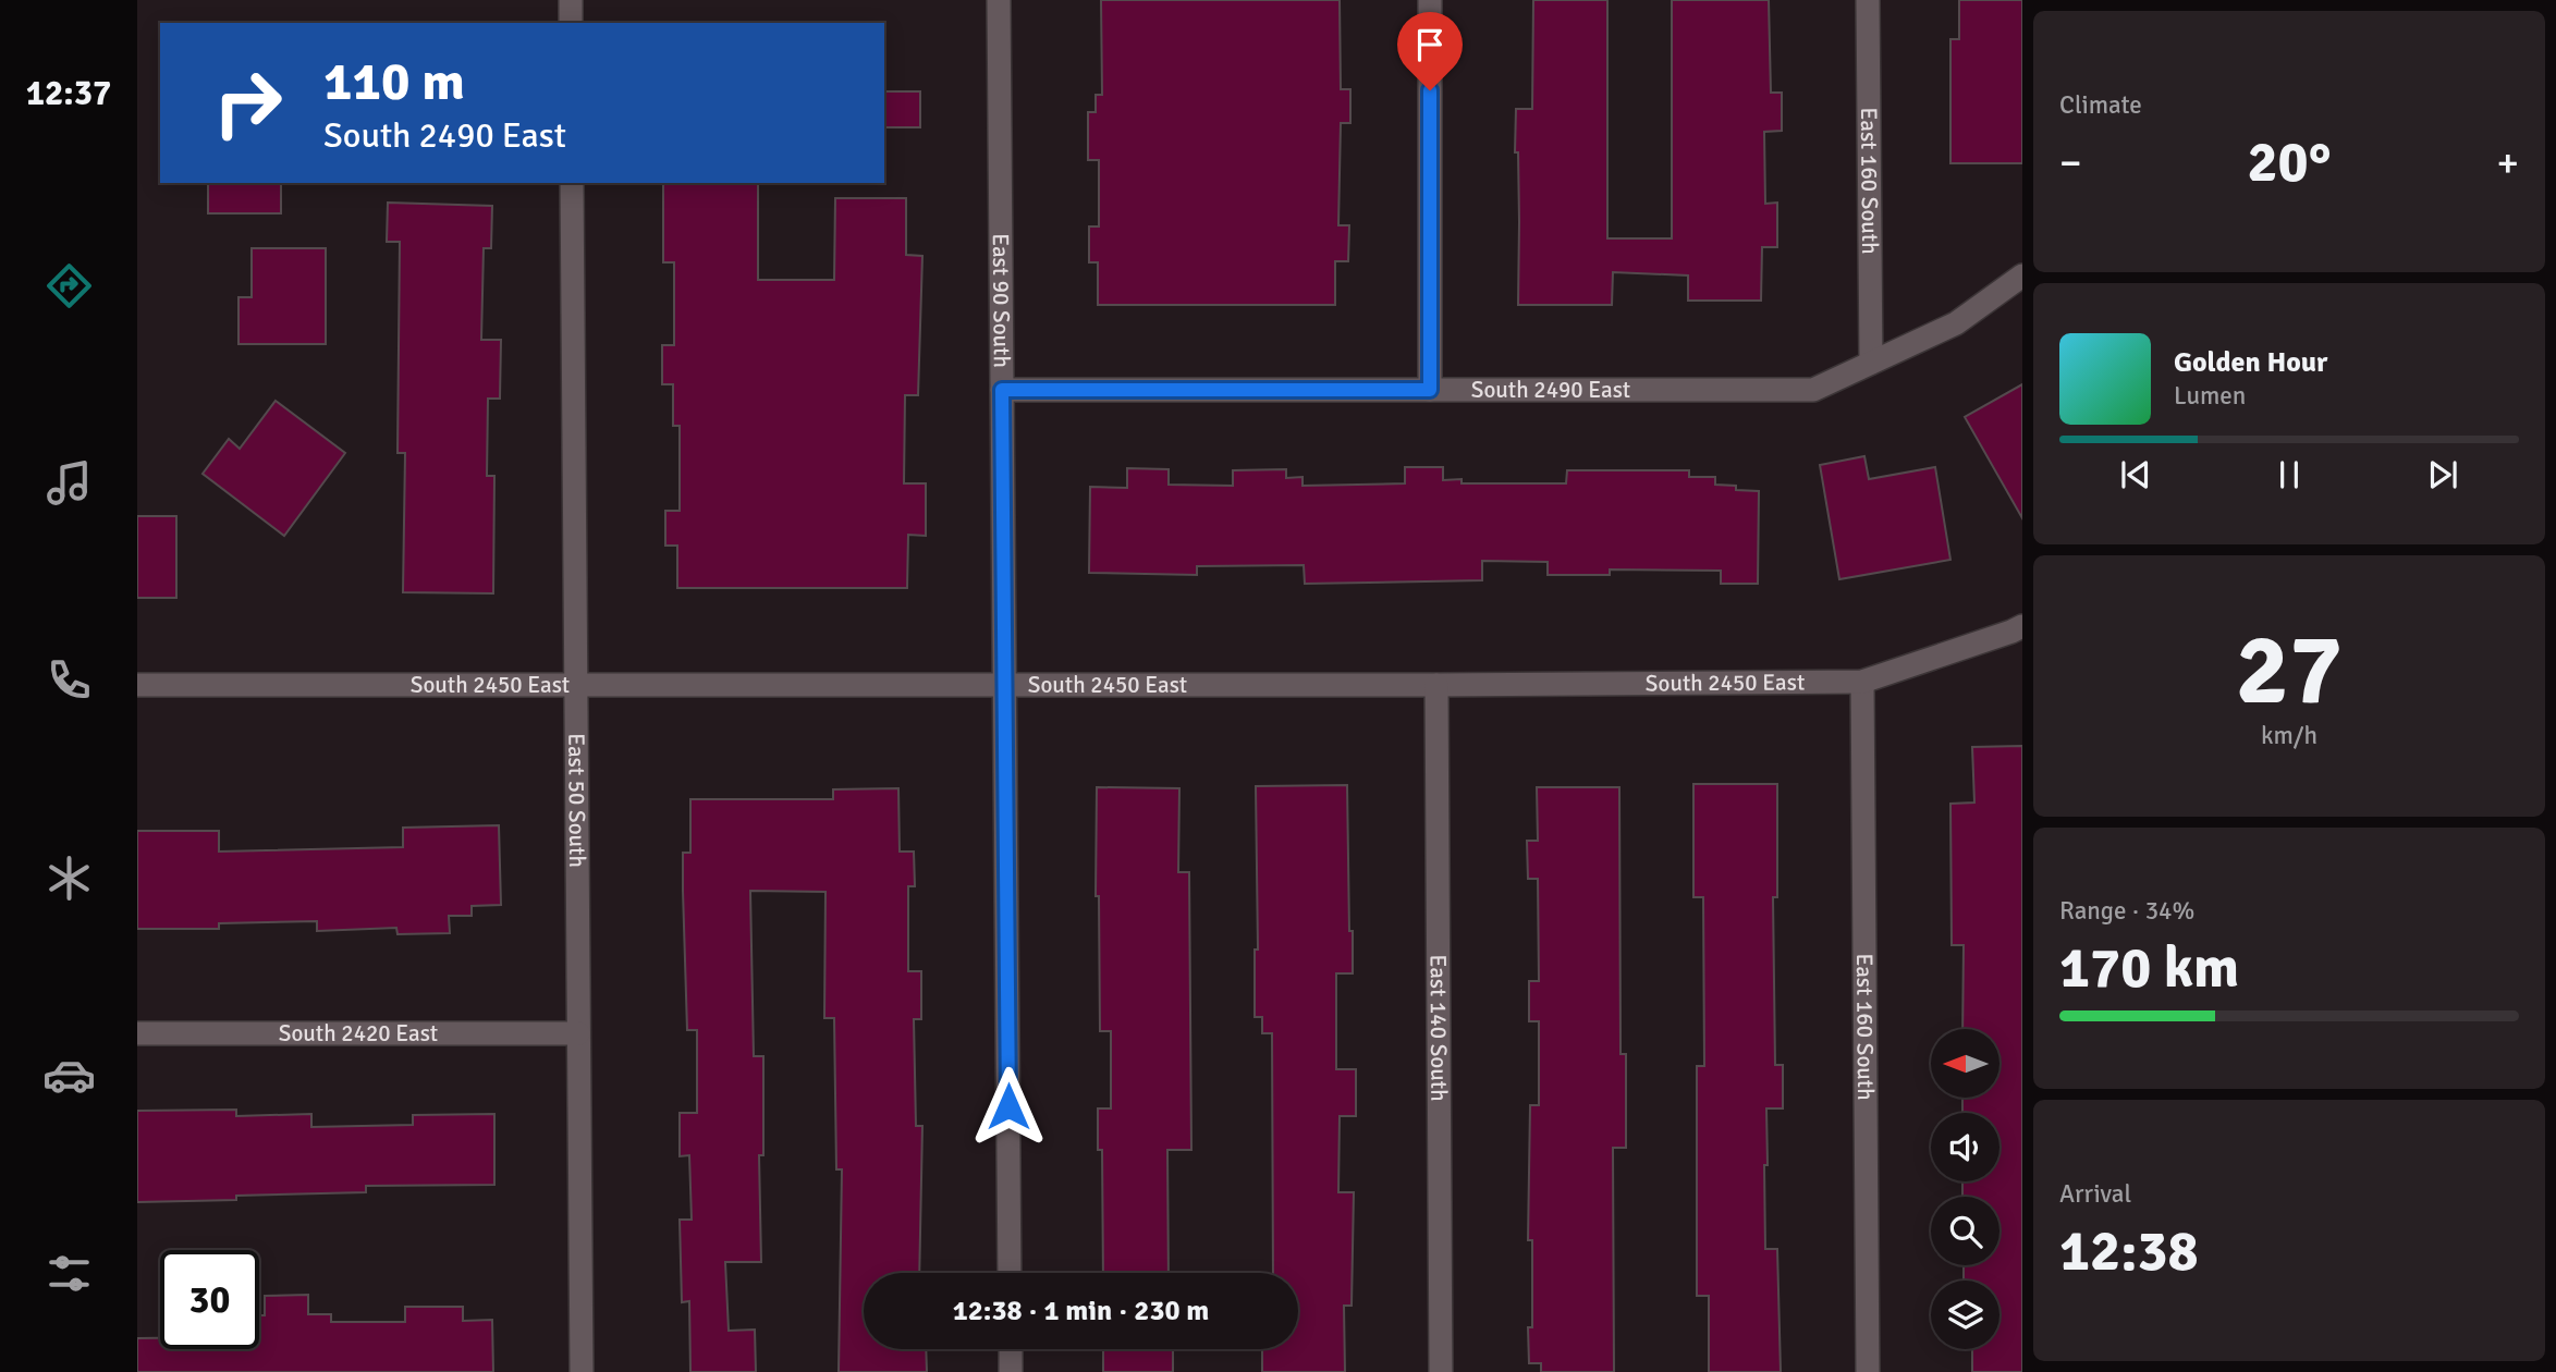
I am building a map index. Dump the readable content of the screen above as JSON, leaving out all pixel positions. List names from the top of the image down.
{
  "streets": {
    "street": [
      "East 160 South",
      "East 90 South",
      "South 2490 East",
      "South 2450 East",
      "East 50 South",
      "East 140 South",
      "South 2420 East"
    ]
  },
  "crossings": [
    ["East 160 South", "South 2490 East"],
    ["East 160 South", "South 2450 East"],
    ["East 90 South", "South 2490 East"],
    ["East 90 South", "South 2450 East"],
    ["South 2450 East", "East 50 South"],
    ["South 2450 East", "East 140 South"],
    ["East 50 South", "South 2420 East"]
  ],
  "north": "left",
  "page": {
    "tabs": "12:37",
    "tile": [
      "Climate",
      ["27", "km/h"],
      ["Range · 34%", "170 km"],
      ["Arrival", "12:38"]
    ],
    "turn": ["110 m", "South 2490 East"],
    "heat": ["−", "20°", "+"],
    "song": ["Golden Hour", "Lumen"],
    "limit": "30",
    "trip": "12:38 · 1 min · 230 m"
  }
}
